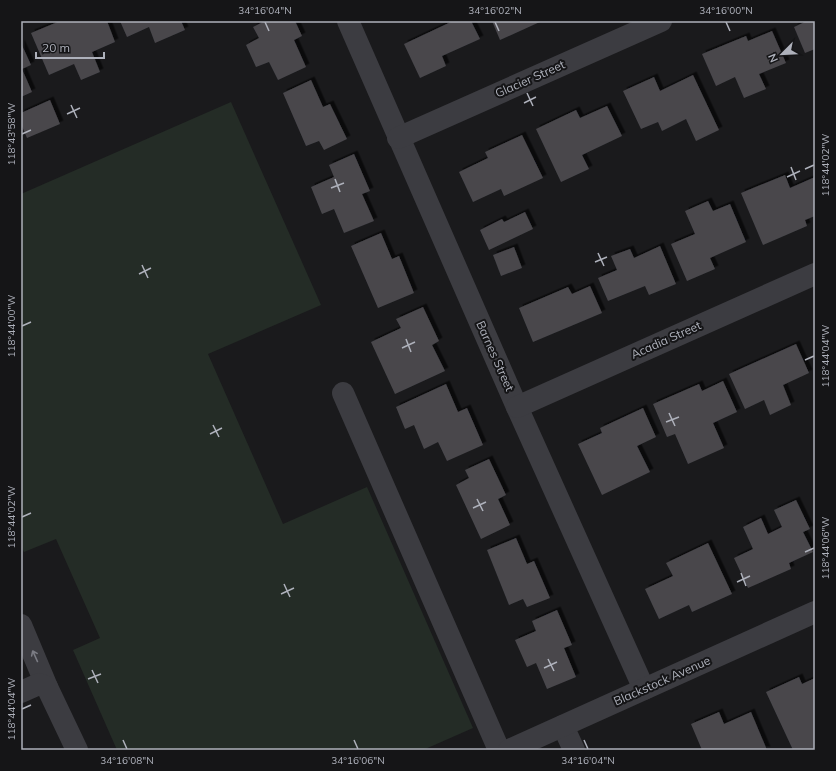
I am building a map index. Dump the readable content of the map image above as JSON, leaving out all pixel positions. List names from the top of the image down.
{
  "streets": {
    "street": [
      "Glacier Street",
      "Acadia Street",
      "Barnes Street",
      "Blackstock Avenue"
    ]
  },
  "crossings": [
    ["Glacier Street", "Barnes Street"],
    ["Acadia Street", "Barnes Street"],
    ["Barnes Street", "Blackstock Avenue"]
  ],
  "scale_bar": "20 m",
  "north": "bottom left",
  "coordinates": [
    "34°16'04\"N",
    "34°16'02\"N",
    "34°16'00\"N",
    "118°43'58\"W",
    "118°44'02\"W",
    "118°44'00\"W",
    "118°44'04\"W",
    "118°44'06\"W",
    "34°16'08\"N",
    "34°16'06\"N"
  ]
}
